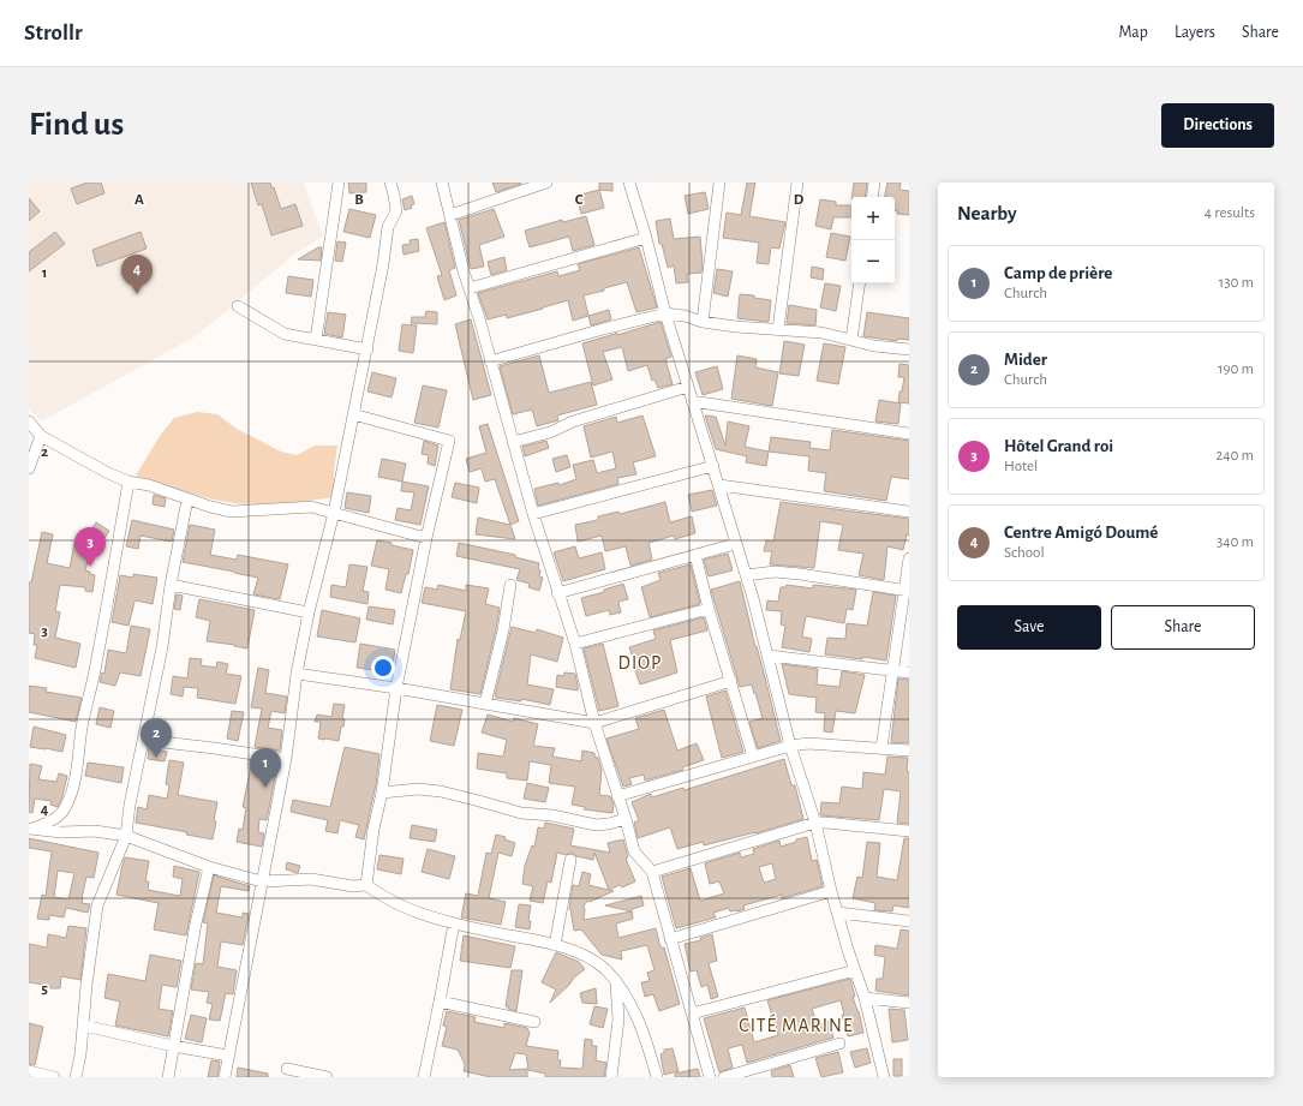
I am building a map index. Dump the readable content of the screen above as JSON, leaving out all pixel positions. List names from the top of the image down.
{
  "districts": ["DIOP", "CITÉ MARINE"],
  "page": {
    "header": "Strollr",
    "nav": ["Map", "Layers", "Share"],
    "buttons": [
      "Directions",
      ["Save", "Share"]
    ],
    "title": "Find us",
    "heading": ["Nearby", "4 results"],
    "map_buttons": ["+", "−"],
    "list": [
      {
        "mark": "1",
        "name": "Camp de prière",
        "note": "Church",
        "value": "130 m"
      },
      {
        "mark": "2",
        "name": "Mider",
        "note": "Church",
        "value": "190 m"
      },
      {
        "mark": "3",
        "name": "Hôtel Grand roi",
        "note": "Hotel",
        "value": "240 m"
      },
      {
        "mark": "4",
        "name": "Centre Amigó Doumé",
        "note": "School",
        "value": "340 m"
      }
    ],
    "pins": [
      "4",
      "3",
      "2",
      "1"
    ]
  },
  "grid": {
    "columns": [
      "A",
      "B",
      "C",
      "D"
    ],
    "rows": [
      "1",
      "2",
      "3",
      "4",
      "5"
    ]
  }
}
